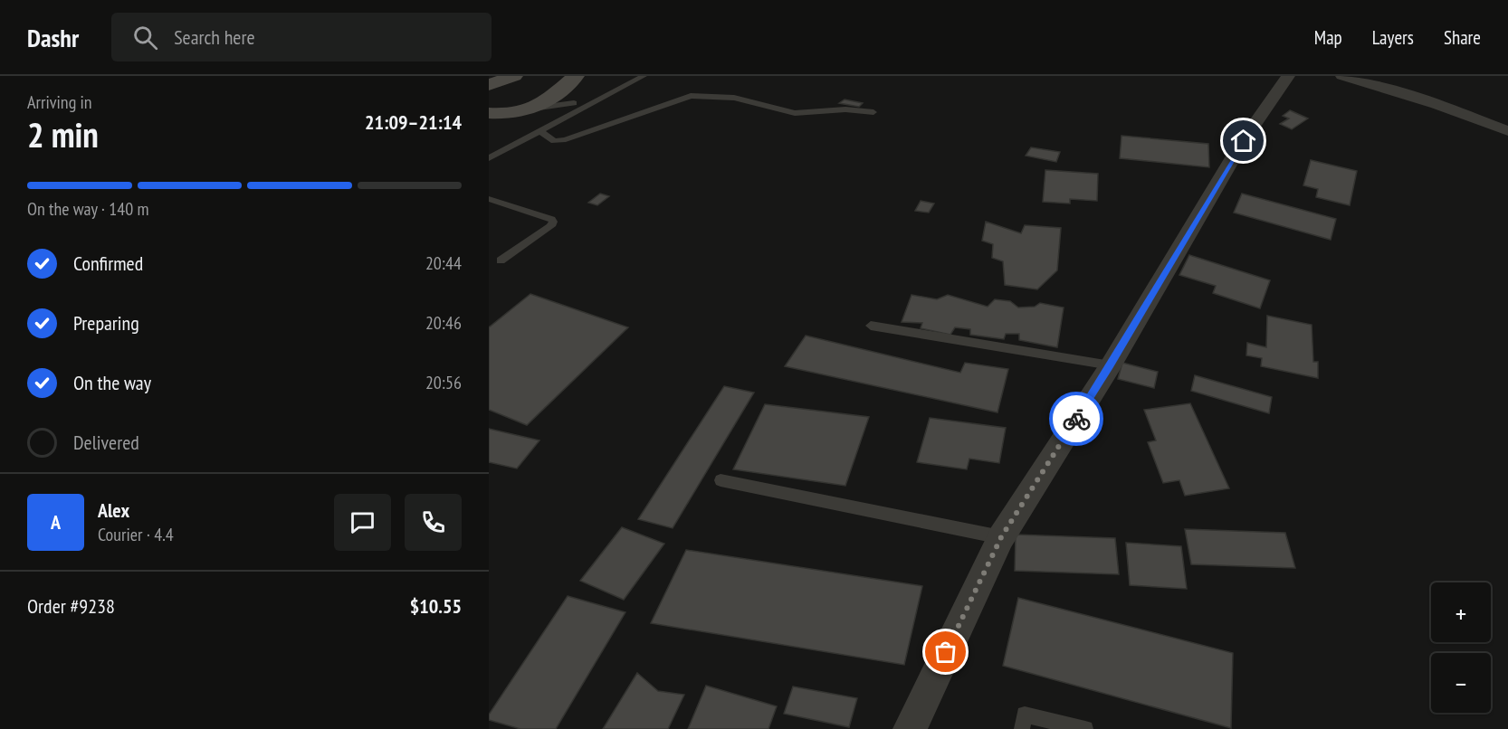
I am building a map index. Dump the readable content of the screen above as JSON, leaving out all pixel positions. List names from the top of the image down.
{
  "page": {
    "header": "Dashr",
    "search": "Search here",
    "nav": ["Map", "Layers", "Share"],
    "heading": ["2 min", "Arriving in", "21:09–21:14"],
    "panel": [
      "Alex",
      "Courier · 4.4",
      "Order #9238",
      "$10.55"
    ],
    "bar": "On the way · 140 m",
    "list": [
      ["Confirmed", "20:44"],
      ["Preparing", "20:46"],
      ["On the way", "20:56"],
      "Delivered"
    ],
    "round": "A",
    "map_buttons": ["+", "−"]
  }
}
